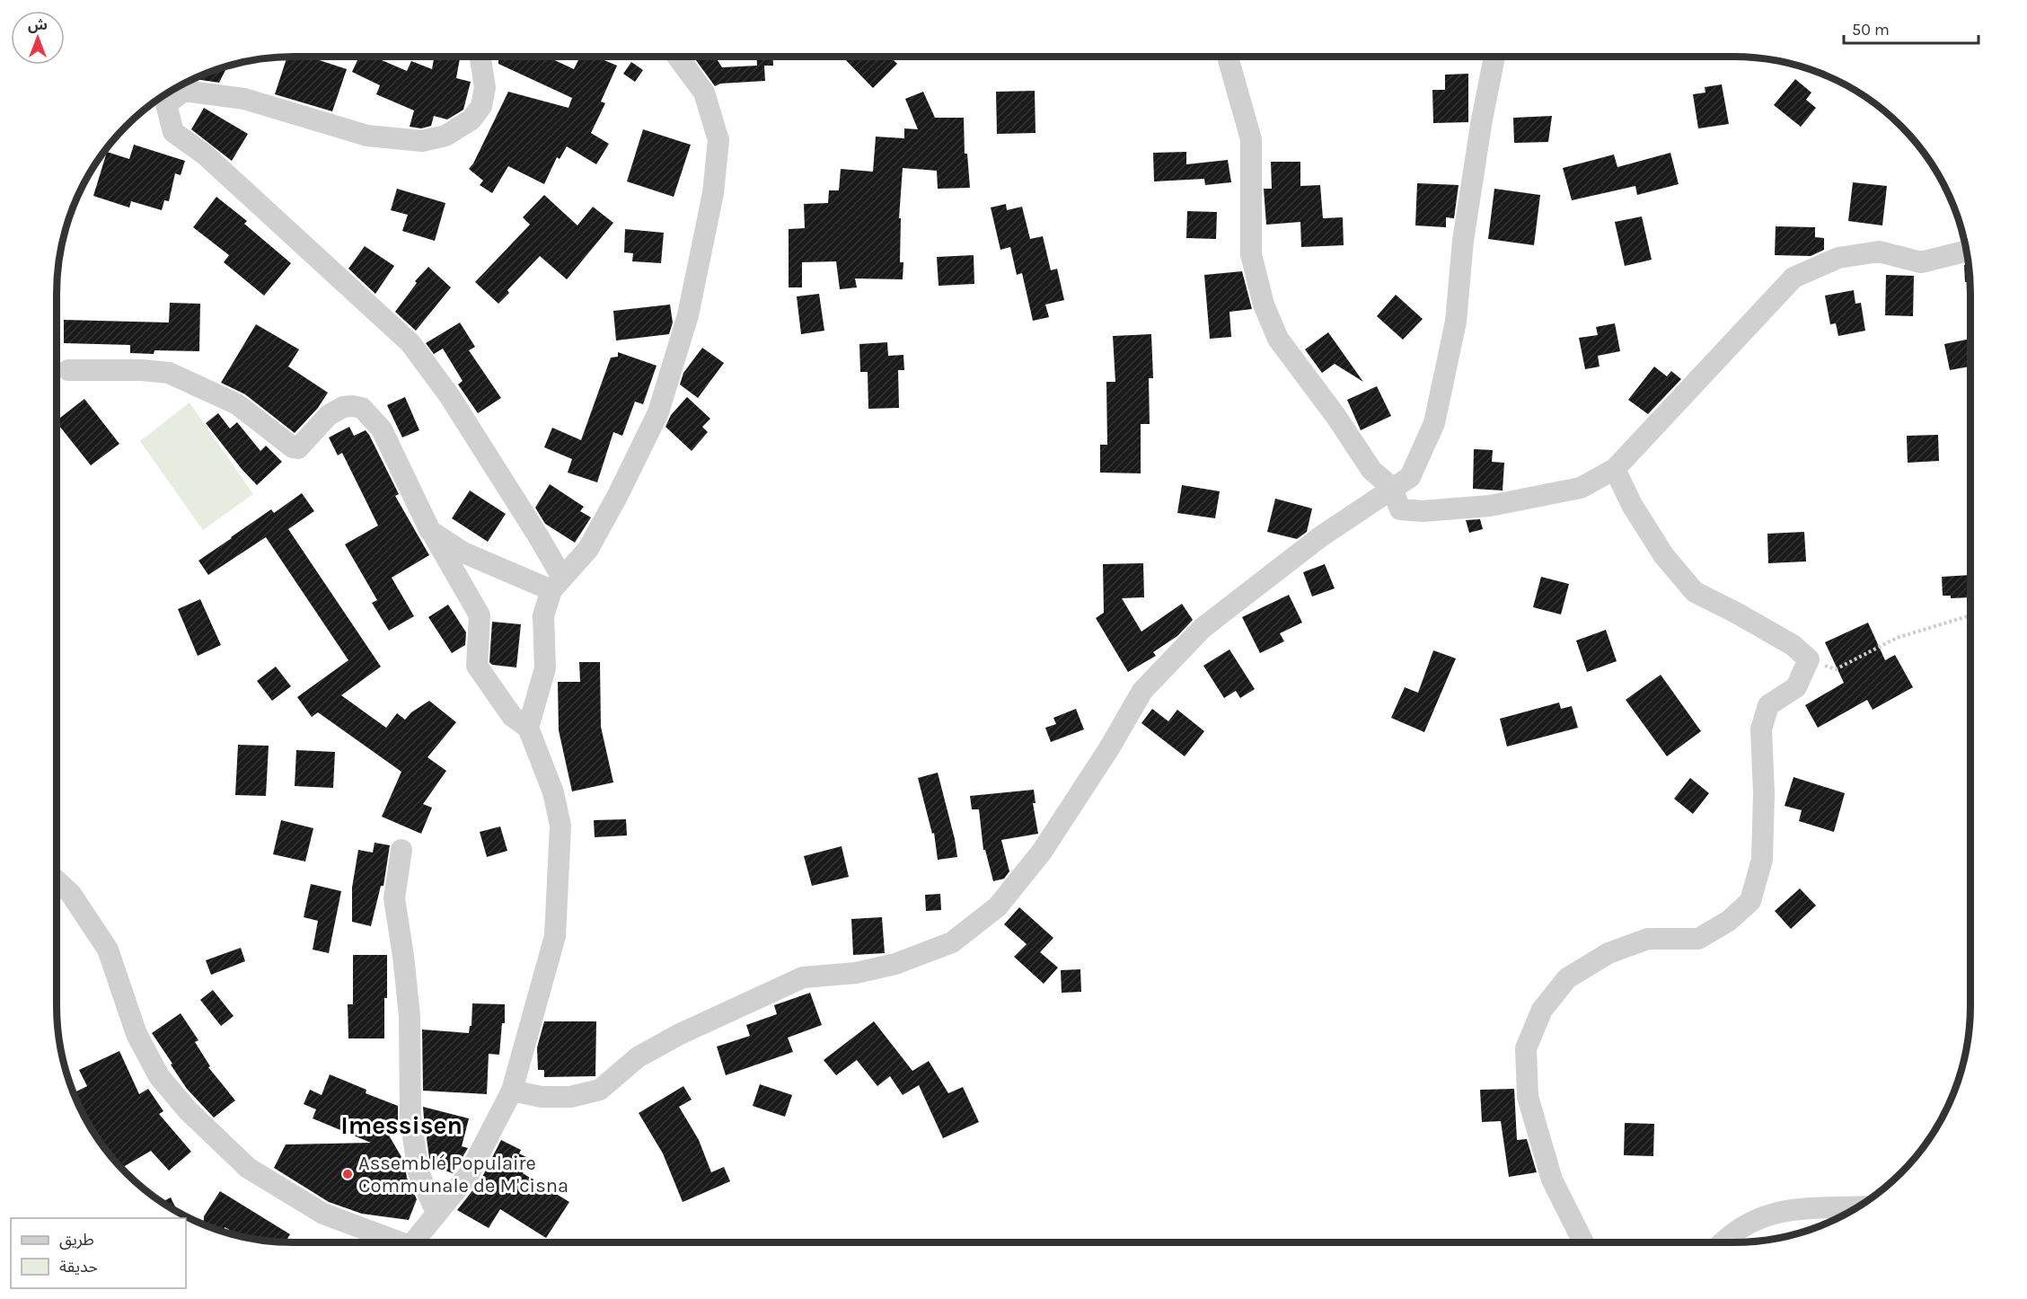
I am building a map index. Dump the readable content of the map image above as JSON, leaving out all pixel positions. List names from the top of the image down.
{
  "districts": ["Imessisen"],
  "places": ["Assemblé Populaire Communale de M'cisna"],
  "legend": ["طريق", "حديقة"],
  "scale_bar": "50 m",
  "north": "top"
}
